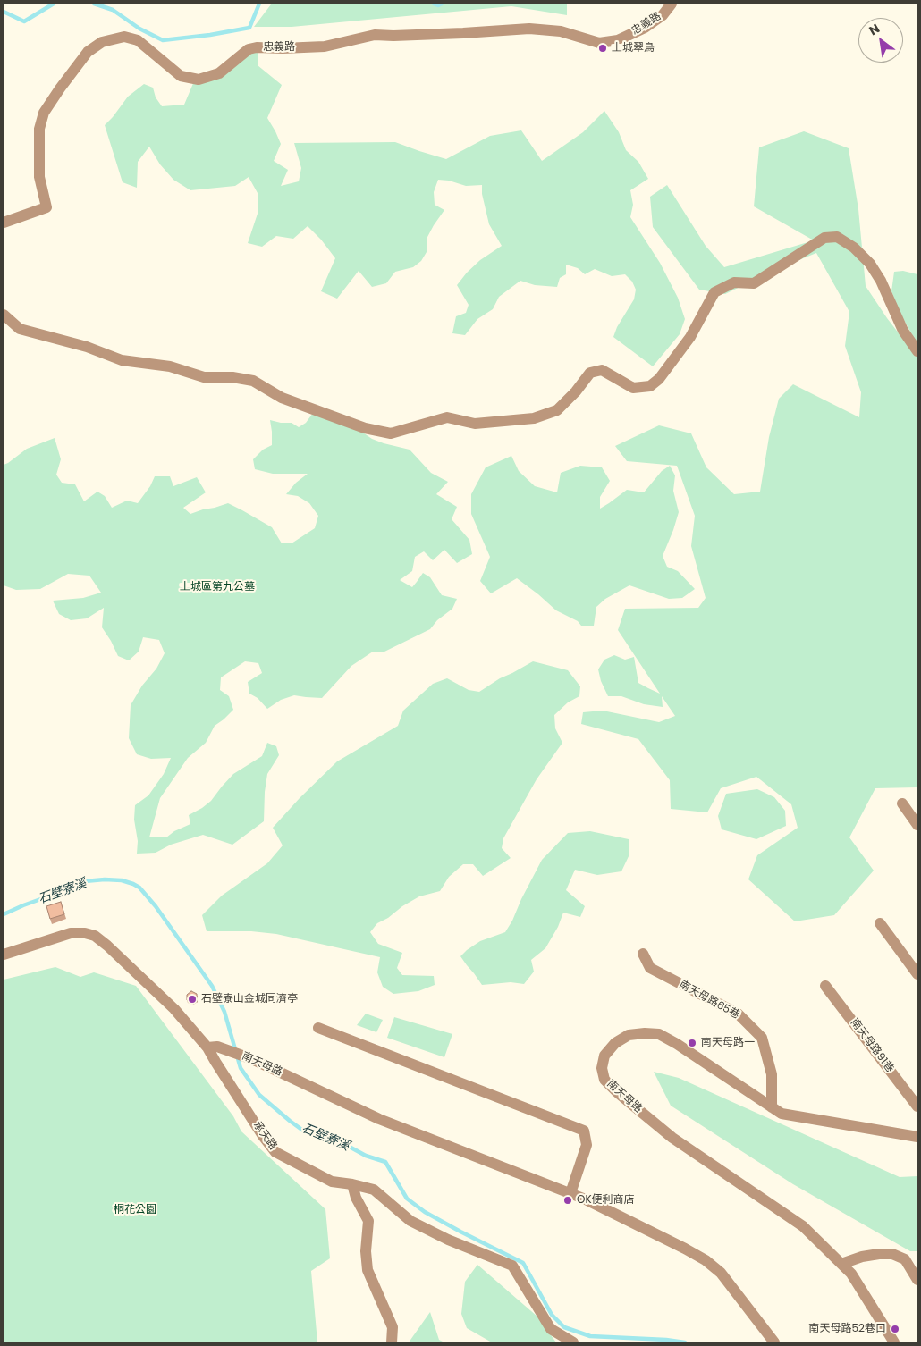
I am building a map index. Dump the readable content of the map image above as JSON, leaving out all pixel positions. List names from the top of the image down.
{
  "streets": {
    "street": [
      "忠義路",
      "南天母路65巷",
      "南天母路91巷",
      "南天母路",
      "承天路"
    ]
  },
  "crossings": [
    ["南天母路65巷", "南天母路"],
    ["南天母路", "承天路"]
  ],
  "water": ["石壁寮溪"],
  "parks": ["土城區第九公墓", "桐花公園"],
  "places": [
    "土城翠鳥",
    "石壁寮山金城同濟亭",
    "南天母路一",
    "OK便利商店",
    "南天母路52巷口"
  ],
  "north": "top left"
}
